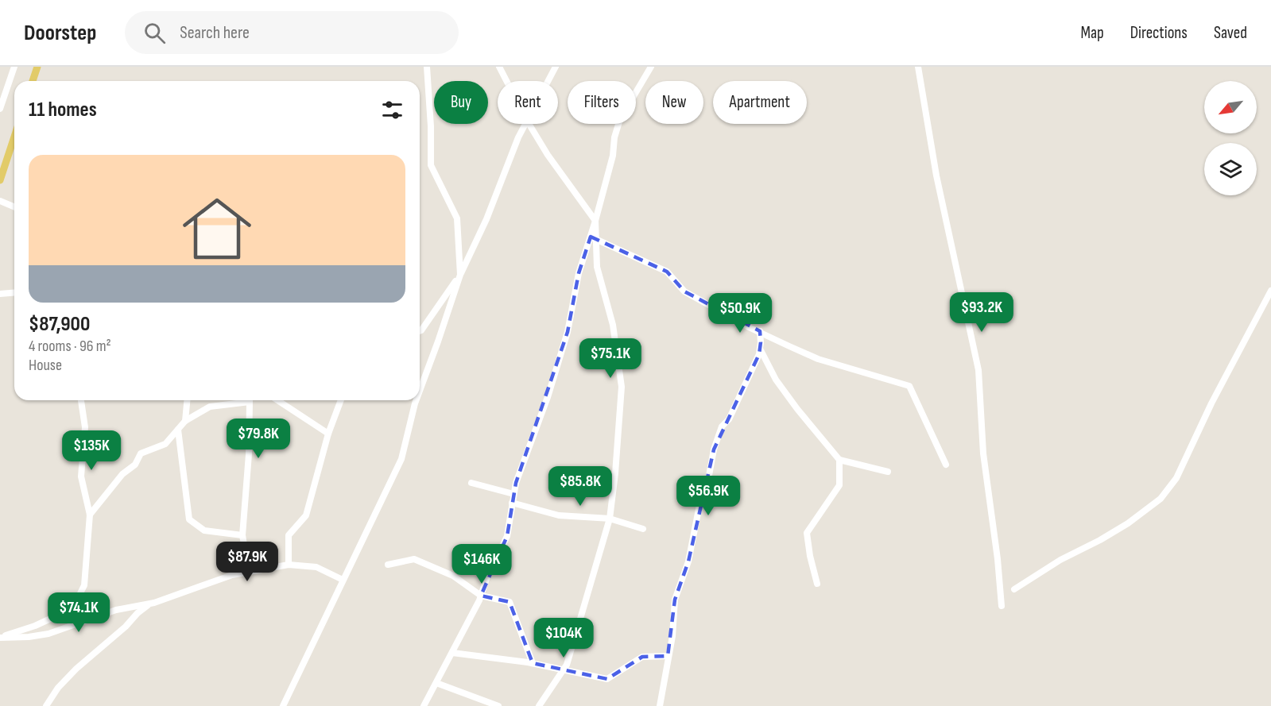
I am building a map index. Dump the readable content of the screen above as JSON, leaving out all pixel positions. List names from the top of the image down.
{
  "north": "bottom left",
  "page": {
    "header": "Doorstep",
    "search": "Search here",
    "nav": ["Map", "Directions", "Saved"],
    "chip": [
      "Buy",
      "Rent",
      "Filters",
      "New",
      "Apartment"
    ],
    "heading": "11 homes",
    "list": [
      {
        "name": "$87,900",
        "note": "4 rooms · 96 m² · House"
      }
    ],
    "price": [
      "$93.2K",
      "$50.9K",
      "$75.1K",
      "$79.8K",
      "$135K",
      "$85.8K",
      "$56.9K",
      "$87.9K",
      "$146K",
      "$74.1K",
      "$104K"
    ]
  }
}
